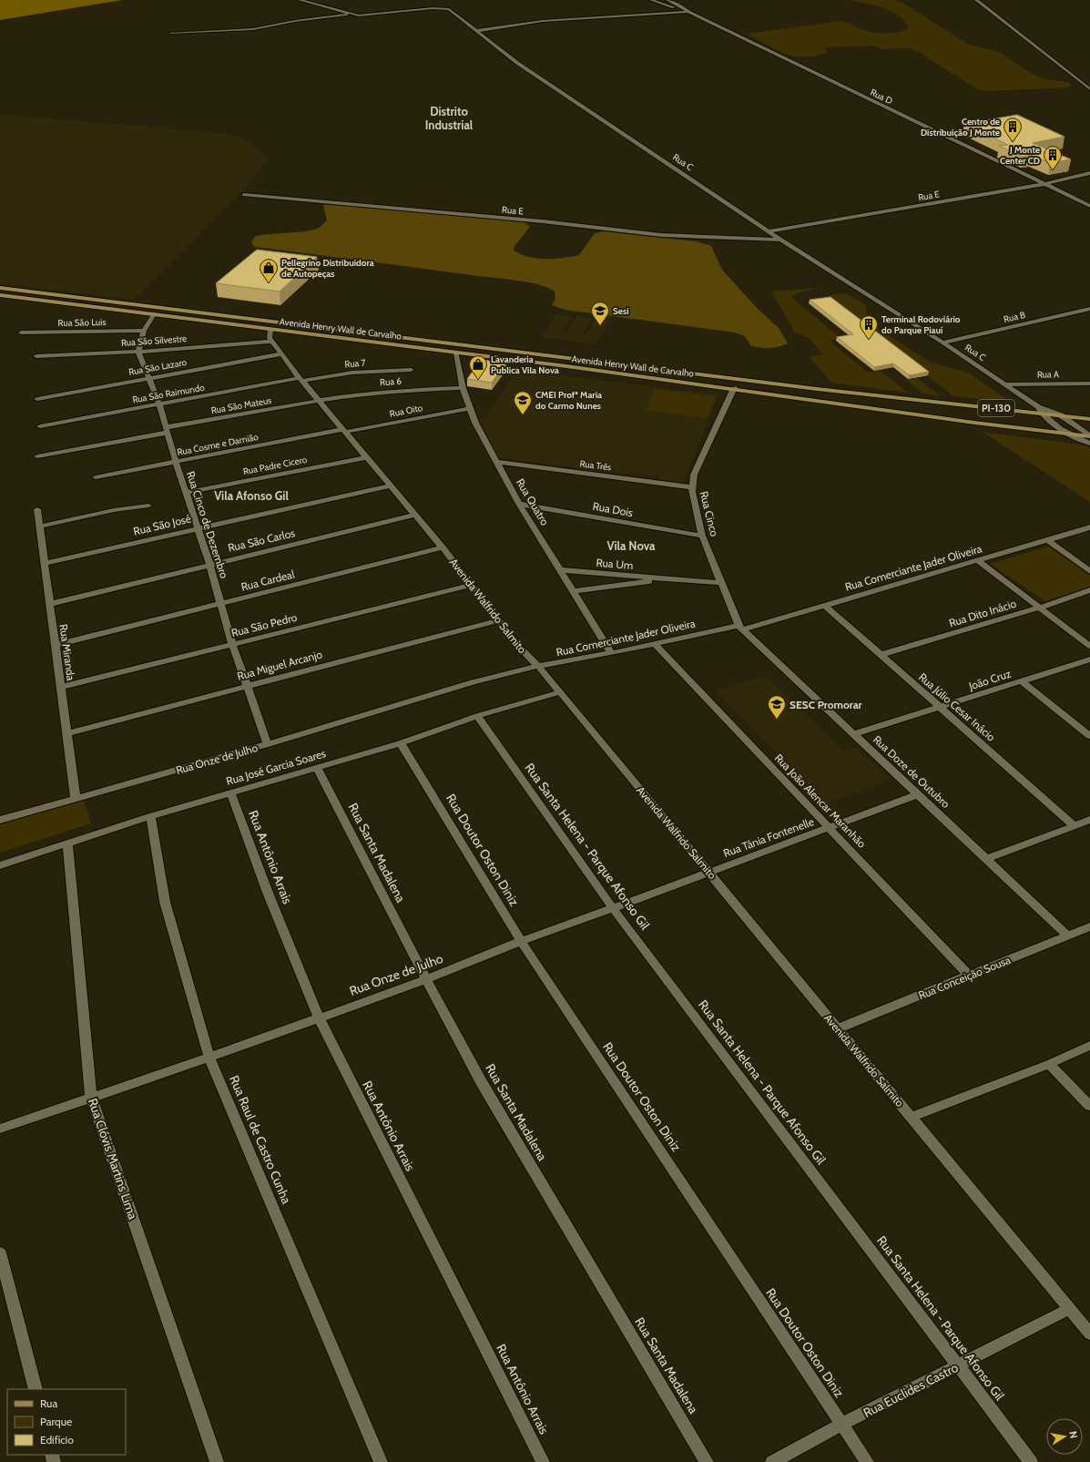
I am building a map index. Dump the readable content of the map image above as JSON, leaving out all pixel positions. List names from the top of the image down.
{
  "streets": {
    "main road": ["Avenida Henry Wall de Carvalho", "PI-130"],
    "street": [
      "Rua D",
      "Rua C",
      "Rua E",
      "Rua B",
      "Rua São Luis",
      "Rua São Silvestre",
      "Rua 7",
      "Rua São Lazaro",
      "Rua A",
      "Rua 6",
      "Rua São Raimundo",
      "Rua São Mateus",
      "Rua Oito",
      "Rua Cosme e Damião",
      "Rua Padre Cicero",
      "Rua Três",
      "Rua Quatro",
      "Rua Dois",
      "Rua Cinco",
      "Rua São José",
      "Rua Cinco de Dezembro",
      "Rua São Carlos",
      "Rua Um",
      "Rua Comerciante Jader Oliveira",
      "Rua Cardeal",
      "Avenida Walfrido Salmito",
      "Rua Dito Inácio",
      "Rua São Pedro",
      "Rua Miranda",
      "Rua Miguel Arcanjo",
      "João Cruz",
      "Rua Júlio Cesar Inácio",
      "Rua Onze de Julho",
      "Rua José Garcia Soares",
      "Rua Doze de Outubro",
      "Rua João Alencar Maranhão",
      "Rua Tânia Fontenelle",
      "Rua Santa Helena - Parque Afonso Gil",
      "Rua Doutor Oston Diniz",
      "Rua Santa Madalena",
      "Rua Antônio Arrais",
      "Rua Conceição Sousa",
      "Rua Raul de Castro Cunha",
      "Rua Clóvis Martins Lima",
      "Rua Euclides Castro"
    ]
  },
  "crossings": [
    ["Rua D", "Rua E"],
    ["Rua C", "Rua E"],
    ["Rua C", "Rua B"],
    ["Rua C", "Avenida Henry Wall de Carvalho"],
    ["Rua C", "Rua A"],
    ["Avenida Henry Wall de Carvalho", "Rua Quatro"],
    ["Avenida Henry Wall de Carvalho", "Rua Cinco"],
    ["Avenida Henry Wall de Carvalho", "Avenida Walfrido Salmito"],
    ["Rua São Silvestre", "Rua Cinco de Dezembro"],
    ["Rua São Silvestre", "Avenida Walfrido Salmito"],
    ["Rua 7", "Rua São Raimundo"],
    ["Rua 7", "Avenida Walfrido Salmito"],
    ["Rua São Lazaro", "Rua Cinco de Dezembro"],
    ["Rua São Lazaro", "Avenida Walfrido Salmito"],
    ["Rua 6", "Rua São Mateus"],
    ["Rua 6", "Rua Quatro"],
    ["Rua 6", "Avenida Walfrido Salmito"],
    ["Rua São Raimundo", "Rua Cinco de Dezembro"],
    ["Rua São Raimundo", "Avenida Walfrido Salmito"],
    ["Rua São Mateus", "Rua Cinco de Dezembro"],
    ["Rua São Mateus", "Avenida Walfrido Salmito"],
    ["Rua Oito", "Rua Cosme e Damião"],
    ["Rua Oito", "Rua Quatro"],
    ["Rua Oito", "Avenida Walfrido Salmito"],
    ["Rua Cosme e Damião", "Rua Cinco de Dezembro"],
    ["Rua Cosme e Damião", "Avenida Walfrido Salmito"],
    ["Rua Padre Cicero", "Rua Cinco de Dezembro"],
    ["Rua Padre Cicero", "Avenida Walfrido Salmito"],
    ["Rua Três", "Rua Quatro"],
    ["Rua Três", "Rua Cinco"],
    ["Rua Quatro", "Rua Dois"],
    ["Rua Quatro", "Rua Um"],
    ["Rua Quatro", "Rua Comerciante Jader Oliveira"],
    ["Rua Dois", "Rua Cinco"],
    ["Rua Cinco", "Rua Um"],
    ["Rua Cinco", "Rua Comerciante Jader Oliveira"],
    ["Rua Cinco", "Rua Doze de Outubro"],
    ["Rua São José", "Rua Cinco de Dezembro"],
    ["Rua São José", "Avenida Walfrido Salmito"],
    ["Rua São José", "Rua Miranda"],
    ["Rua Cinco de Dezembro", "Rua São Carlos"],
    ["Rua Cinco de Dezembro", "Rua Cardeal"],
    ["Rua Cinco de Dezembro", "Rua São Pedro"],
    ["Rua Cinco de Dezembro", "Rua Miguel Arcanjo"],
    ["Rua Cinco de Dezembro", "Rua Onze de Julho"],
    ["Rua São Carlos", "Avenida Walfrido Salmito"],
    ["Rua São Carlos", "Rua Miranda"],
    ["Rua Comerciante Jader Oliveira", "Avenida Walfrido Salmito"],
    ["Rua Comerciante Jader Oliveira", "Rua Júlio Cesar Inácio"],
    ["Rua Comerciante Jader Oliveira", "Rua Onze de Julho"],
    ["Rua Comerciante Jader Oliveira", "Rua Doze de Outubro"],
    ["Rua Comerciante Jader Oliveira", "Rua João Alencar Maranhão"],
    ["Rua Cardeal", "Avenida Walfrido Salmito"],
    ["Rua Cardeal", "Rua Miranda"],
    ["Avenida Walfrido Salmito", "Rua São Pedro"],
    ["Avenida Walfrido Salmito", "Rua Miguel Arcanjo"],
    ["Avenida Walfrido Salmito", "Rua Onze de Julho"],
    ["Avenida Walfrido Salmito", "Rua José Garcia Soares"],
    ["Avenida Walfrido Salmito", "Rua Tânia Fontenelle"],
    ["Avenida Walfrido Salmito", "Rua Conceição Sousa"],
    ["Avenida Walfrido Salmito", "Rua Euclides Castro"],
    ["Rua Dito Inácio", "Rua Júlio Cesar Inácio"],
    ["Rua São Pedro", "Rua Miranda"],
    ["Rua Miranda", "Rua Miguel Arcanjo"],
    ["Rua Miranda", "Rua Onze de Julho"],
    ["João Cruz", "Rua Júlio Cesar Inácio"],
    ["João Cruz", "Rua Doze de Outubro"],
    ["Rua Onze de Julho", "Rua Tânia Fontenelle"],
    ["Rua Onze de Julho", "Rua Santa Helena - Parque Afonso Gil"],
    ["Rua Onze de Julho", "Rua Doutor Oston Diniz"],
    ["Rua Onze de Julho", "Rua Santa Madalena"],
    ["Rua Onze de Julho", "Rua Antônio Arrais"],
    ["Rua Onze de Julho", "Rua Raul de Castro Cunha"],
    ["Rua Onze de Julho", "Rua Clóvis Martins Lima"],
    ["Rua José Garcia Soares", "Rua Santa Helena - Parque Afonso Gil"],
    ["Rua José Garcia Soares", "Rua Doutor Oston Diniz"],
    ["Rua José Garcia Soares", "Rua Santa Madalena"],
    ["Rua José Garcia Soares", "Rua Antônio Arrais"],
    ["Rua José Garcia Soares", "Rua Raul de Castro Cunha"],
    ["Rua José Garcia Soares", "Rua Clóvis Martins Lima"],
    ["Rua Doze de Outubro", "Rua Tânia Fontenelle"],
    ["Rua Doze de Outubro", "Rua Conceição Sousa"],
    ["Rua João Alencar Maranhão", "Rua Tânia Fontenelle"],
    ["Rua João Alencar Maranhão", "Rua Conceição Sousa"],
    ["Rua Santa Helena - Parque Afonso Gil", "Rua Euclides Castro"],
    ["Rua Doutor Oston Diniz", "Rua Euclides Castro"]
  ],
  "districts": ["Distrito Industrial", "Vila Afonso Gil", "Vila Nova"],
  "places": {
    "building": ["Centro de Distribuição J Monte", "J Monte Center CD", "Terminal Rodoviário do Parque Piauí"],
    "shop": ["Pellegrino Distribuidora de Autopeças", "Lavanderia Publica Vila Nova"],
    "school or university": ["Sesi", "CMEI Profª Maria do Carmo Nunes", "SESC Promorar"]
  },
  "legend": ["Rua", "Parque", "Edifício"],
  "north": "right"
}
